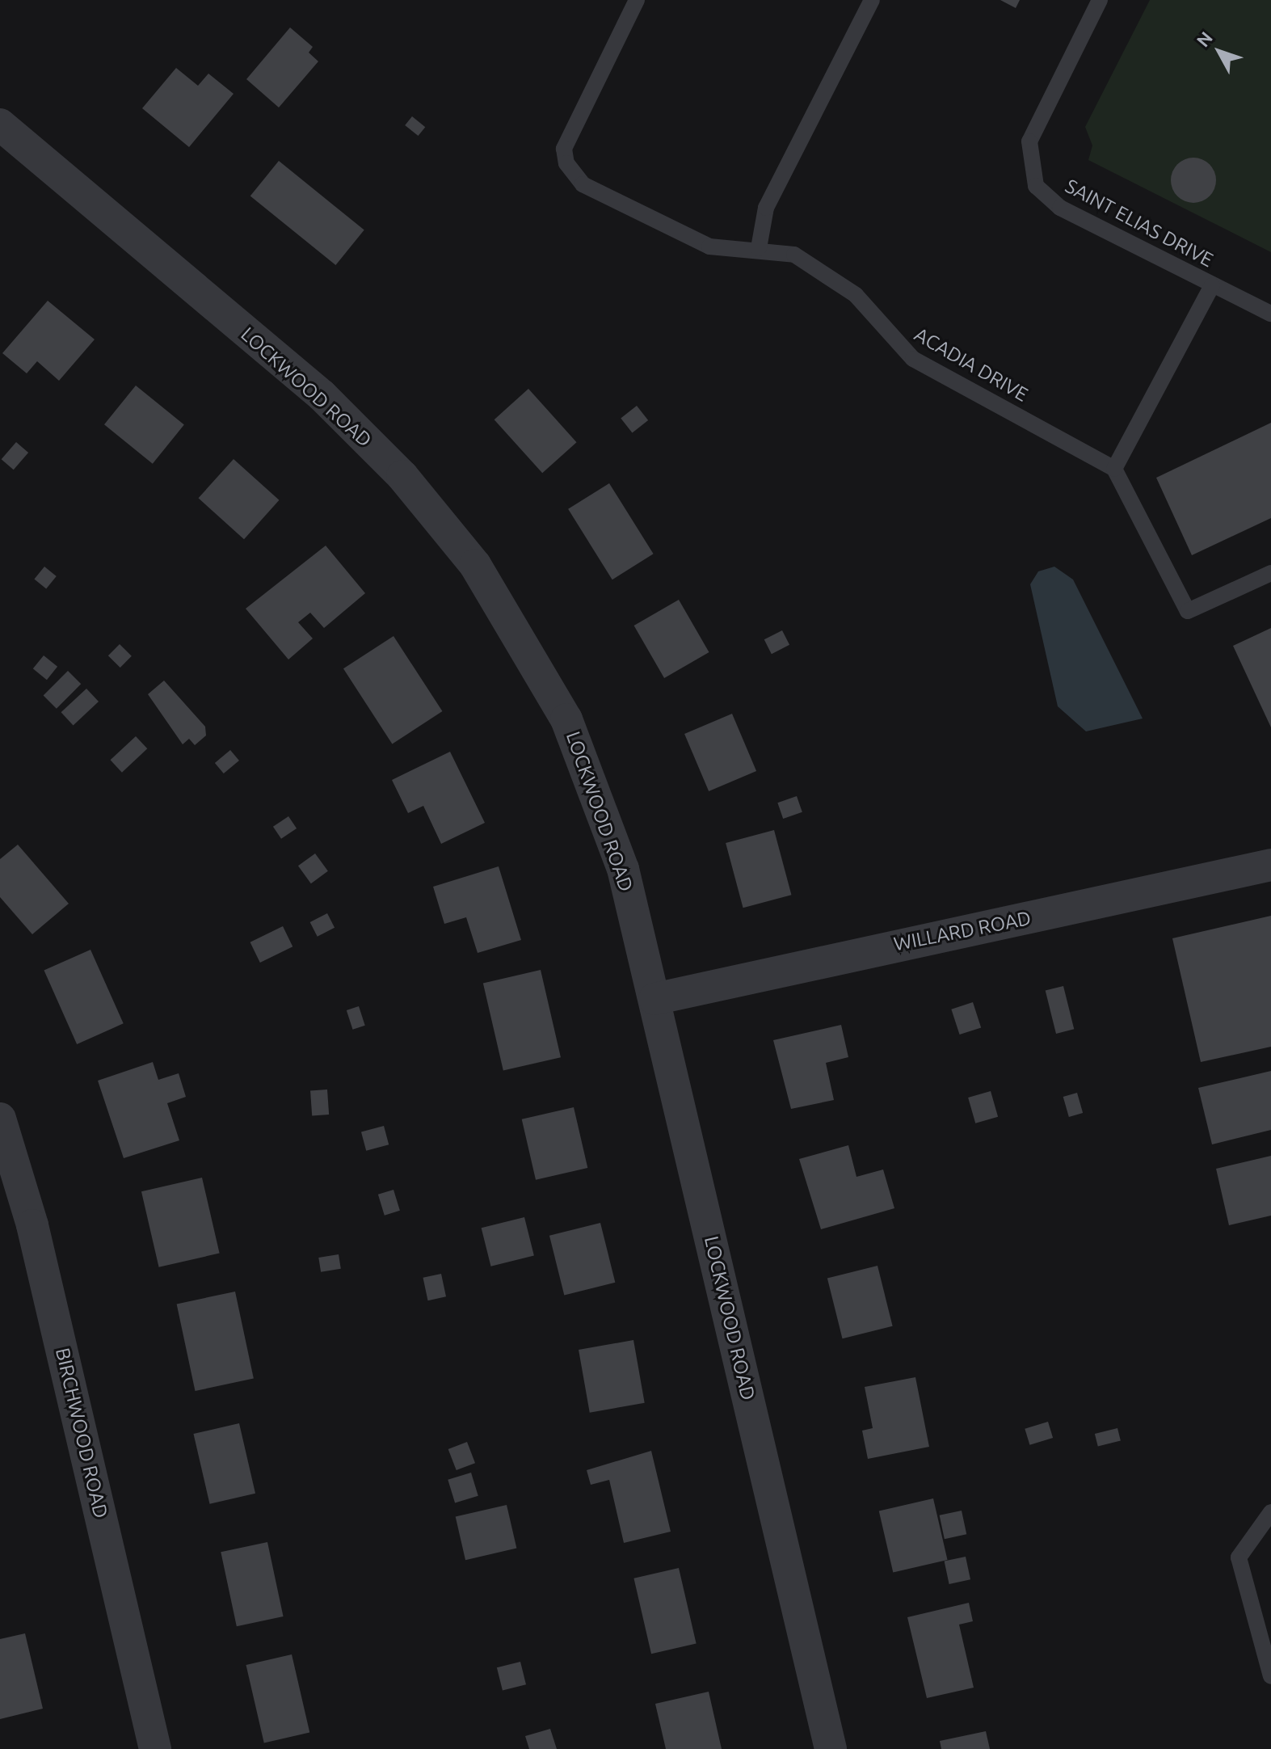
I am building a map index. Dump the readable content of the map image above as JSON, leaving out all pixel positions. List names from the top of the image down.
{
  "streets": {
    "street": ["LOCKWOOD ROAD", "WILLARD ROAD", "BIRCHWOOD ROAD"],
    "lane": ["SAINT ELIAS DRIVE", "ACADIA DRIVE"]
  },
  "crossings": [
    ["LOCKWOOD ROAD", "WILLARD ROAD"]
  ],
  "north": "top left"
}
